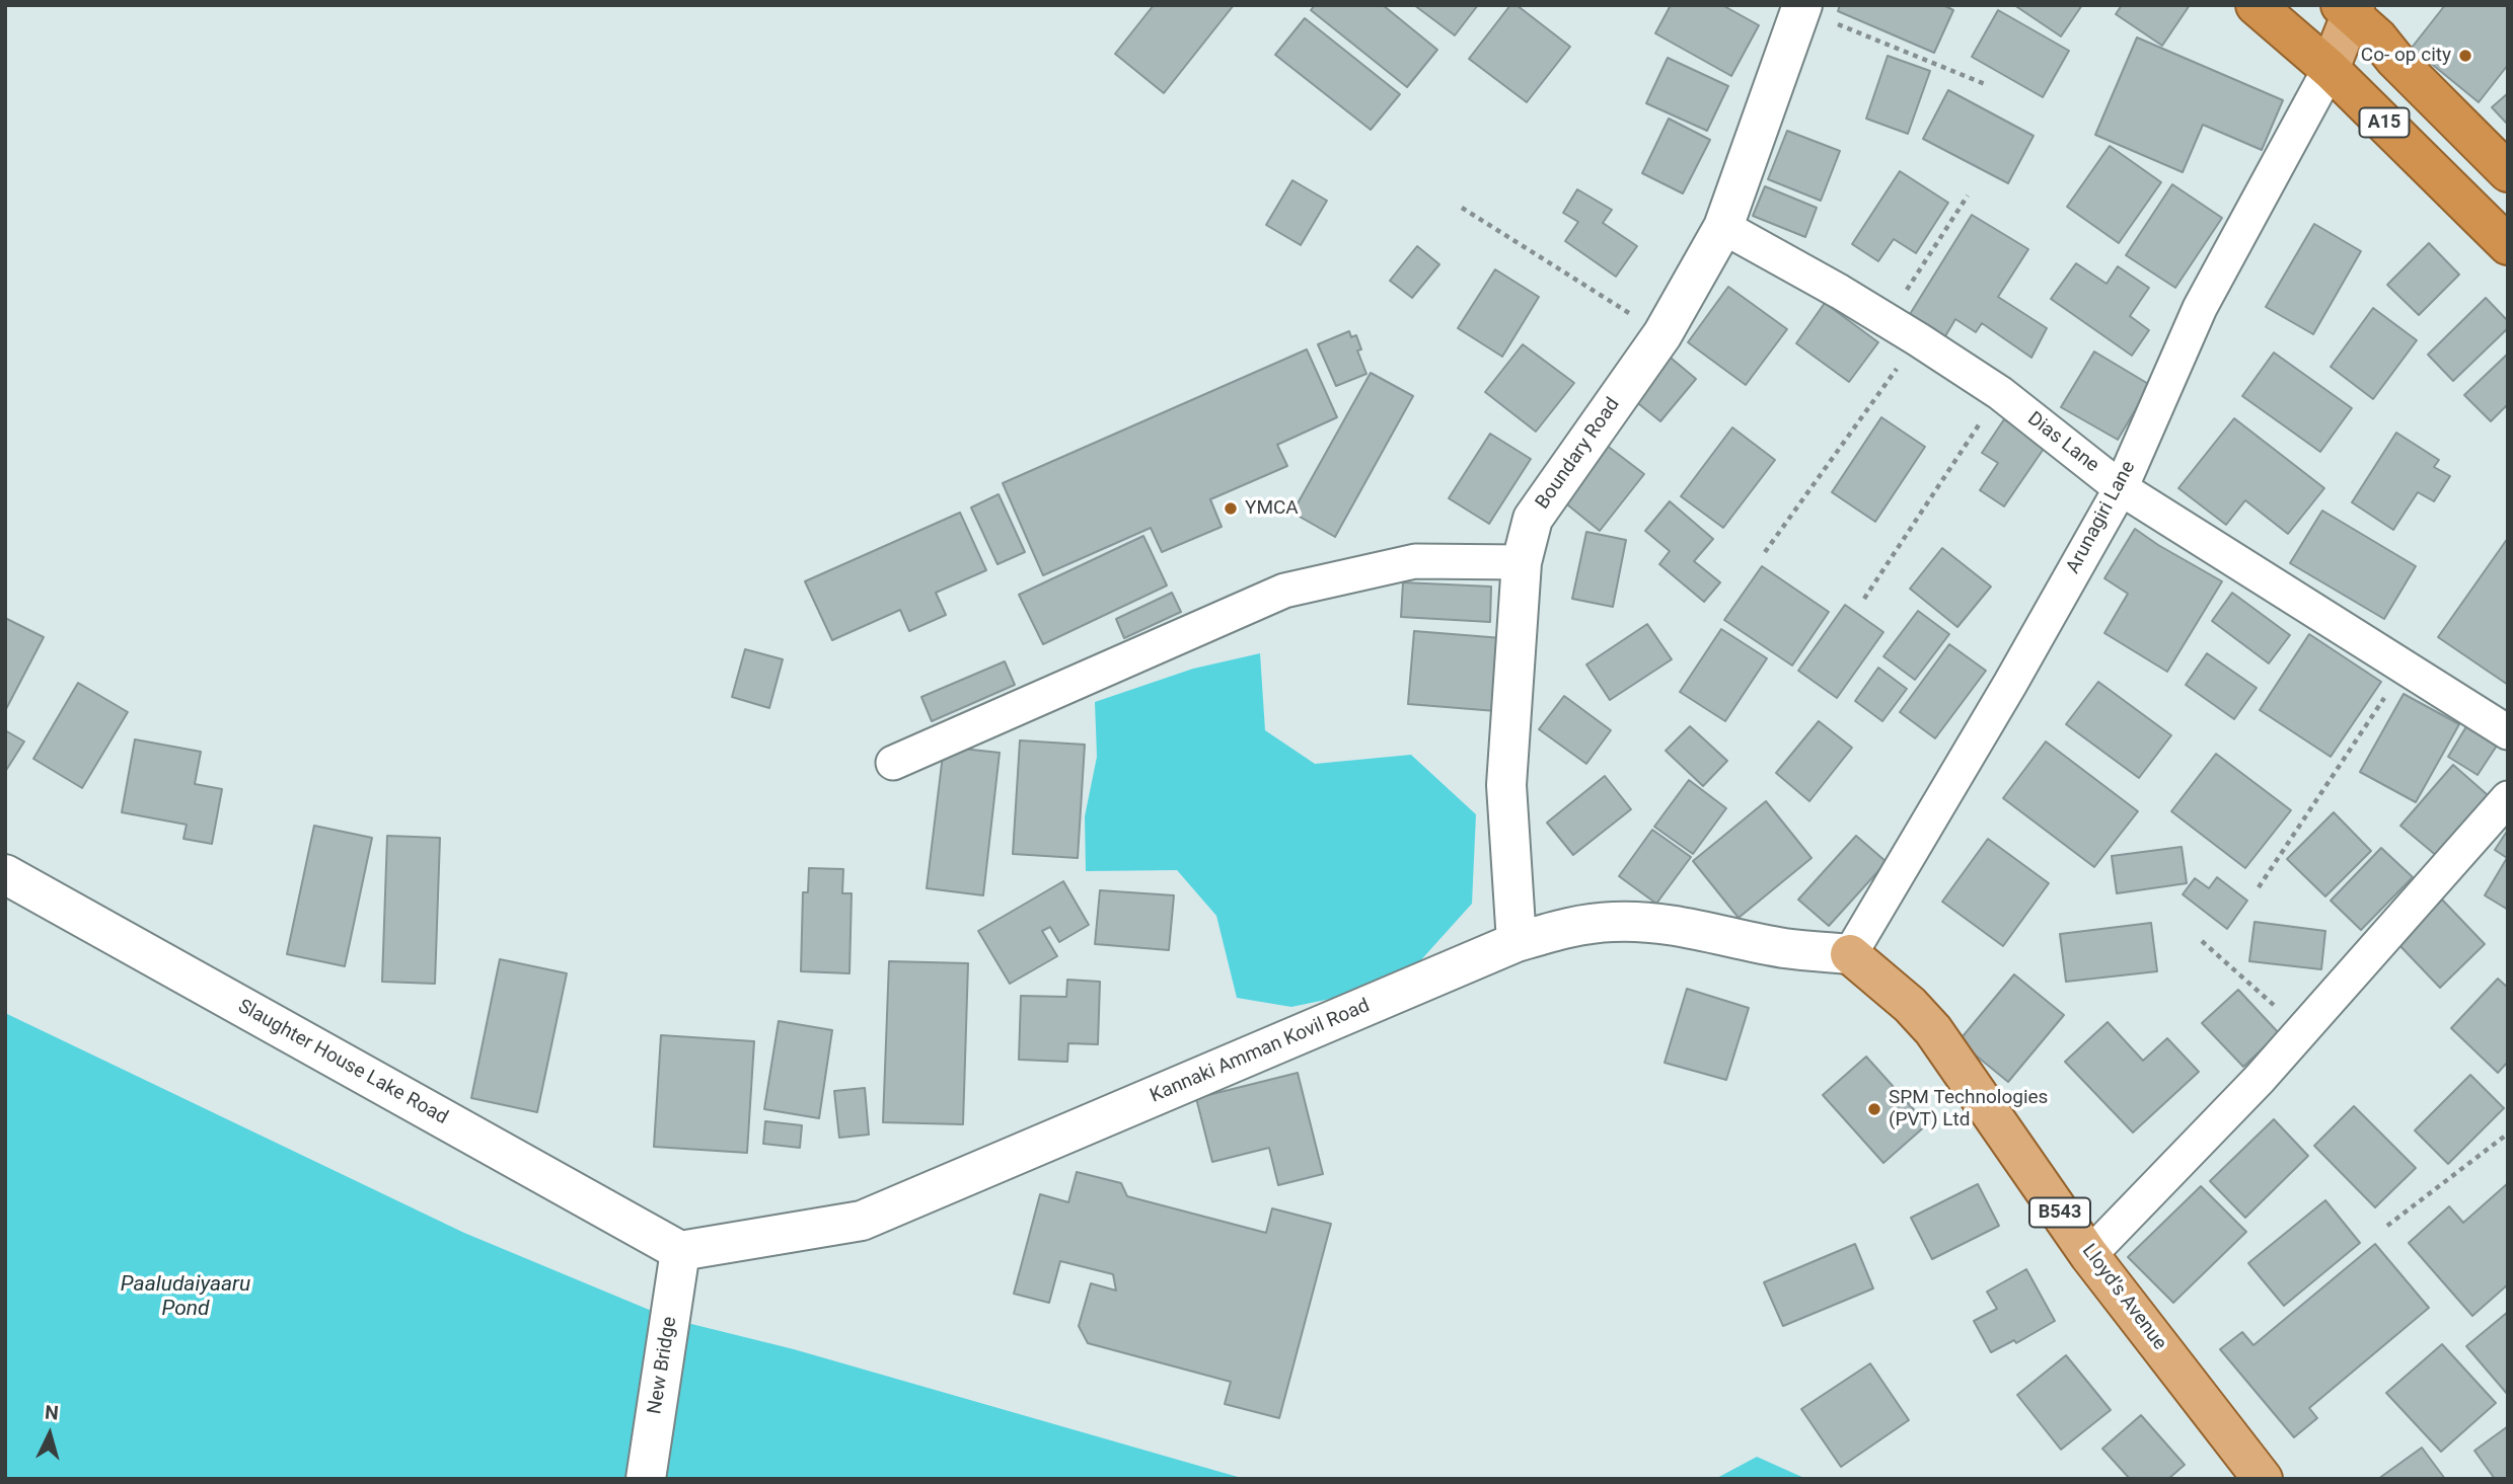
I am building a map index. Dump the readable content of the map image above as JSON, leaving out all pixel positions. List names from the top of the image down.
{
  "streets": {
    "highway": ["A15"],
    "main road": [
      "Boundary Road",
      "Kannaki Amman Kovil Road",
      "Slaughter House Lake Road",
      "B543",
      "Lloyd’s Avenue",
      "New Bridge"
    ],
    "street": ["Dias Lane", "Arunagiri Lane"]
  },
  "crossings": [
    ["A15", "Arunagiri Lane"],
    ["Dias Lane", "Boundary Road"],
    ["Dias Lane", "Arunagiri Lane"],
    ["Boundary Road", "Kannaki Amman Kovil Road"],
    ["Arunagiri Lane", "Kannaki Amman Kovil Road"],
    ["Arunagiri Lane", "Lloyd’s Avenue"],
    ["Kannaki Amman Kovil Road", "Slaughter House Lake Road"],
    ["Kannaki Amman Kovil Road", "Lloyd’s Avenue"],
    ["Kannaki Amman Kovil Road", "New Bridge"],
    ["Slaughter House Lake Road", "New Bridge"]
  ],
  "water": ["Paaludaiyaaru Pond"],
  "places": ["Co- op city", "YMCA", "SPM Technologies (PVT) Ltd"],
  "north": "top"
}
